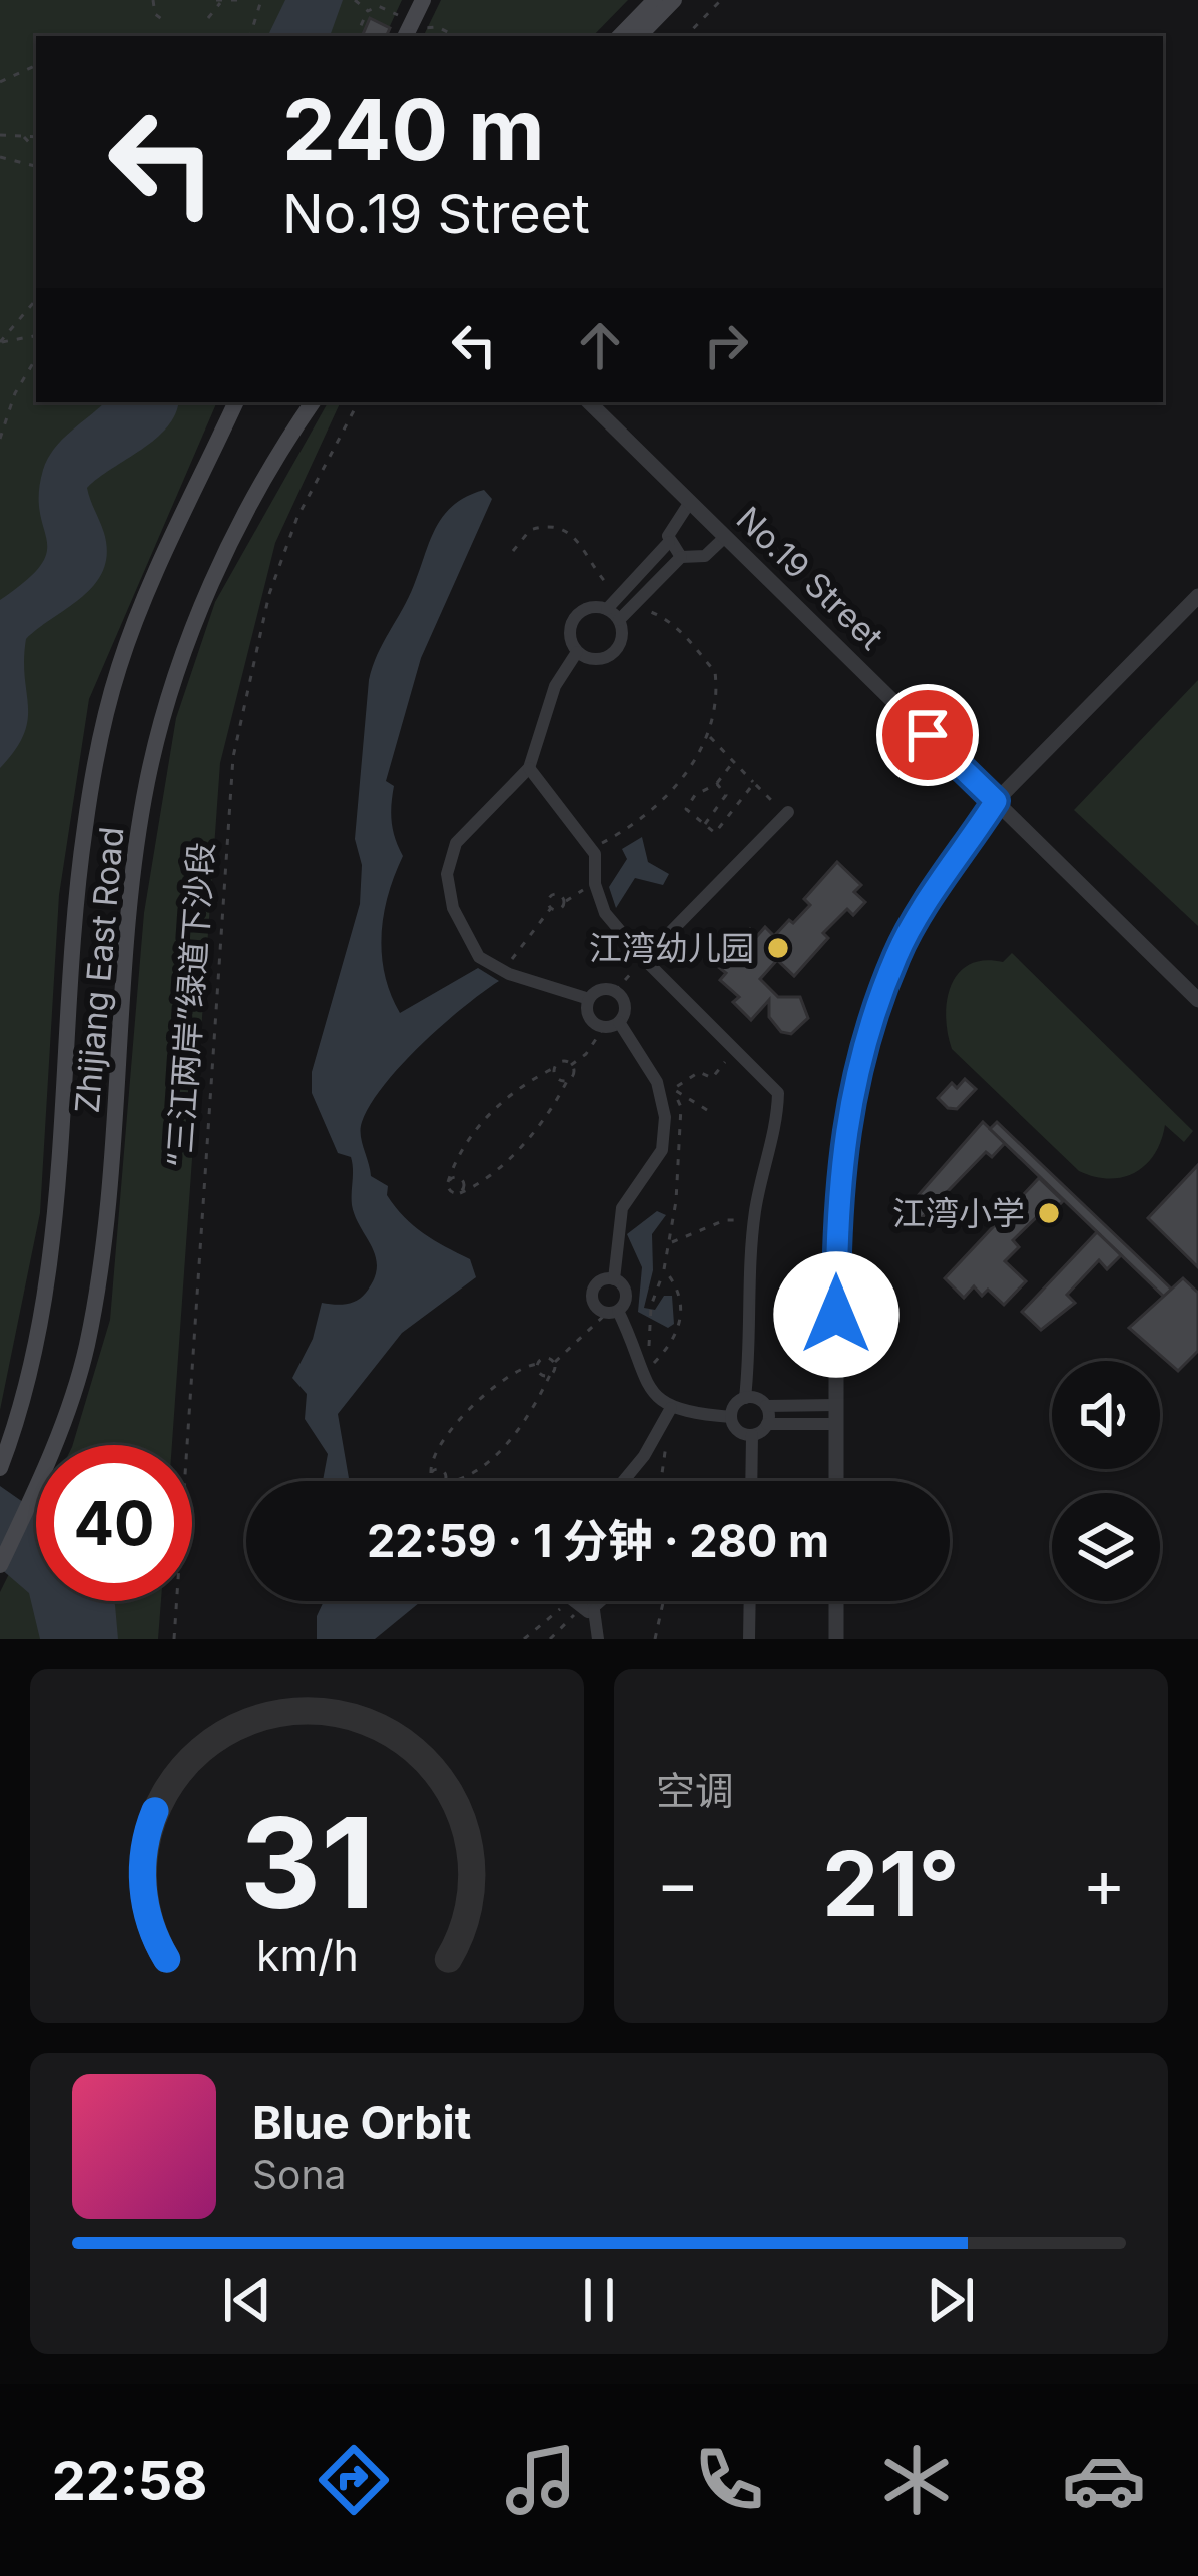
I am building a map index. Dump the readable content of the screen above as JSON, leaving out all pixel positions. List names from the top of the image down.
{
  "streets": {
    "main road": ["Zhijiang East Road"],
    "street": ["No.19 Street"],
    "path": ["“三江两岸”绿道下沙段"]
  },
  "places": ["江湾幼儿园", "江湾小学"],
  "page": {
    "turn": ["240 m", "No.19 Street"],
    "limit": "40",
    "trip": "22:59 · 1 分钟 · 280 m",
    "tile": "空调",
    "heat": ["−", "21°", "+"],
    "song": ["Blue Orbit", "Sona"],
    "tabs": "22:58",
    "gauge": ["31", "km/h"]
  }
}
